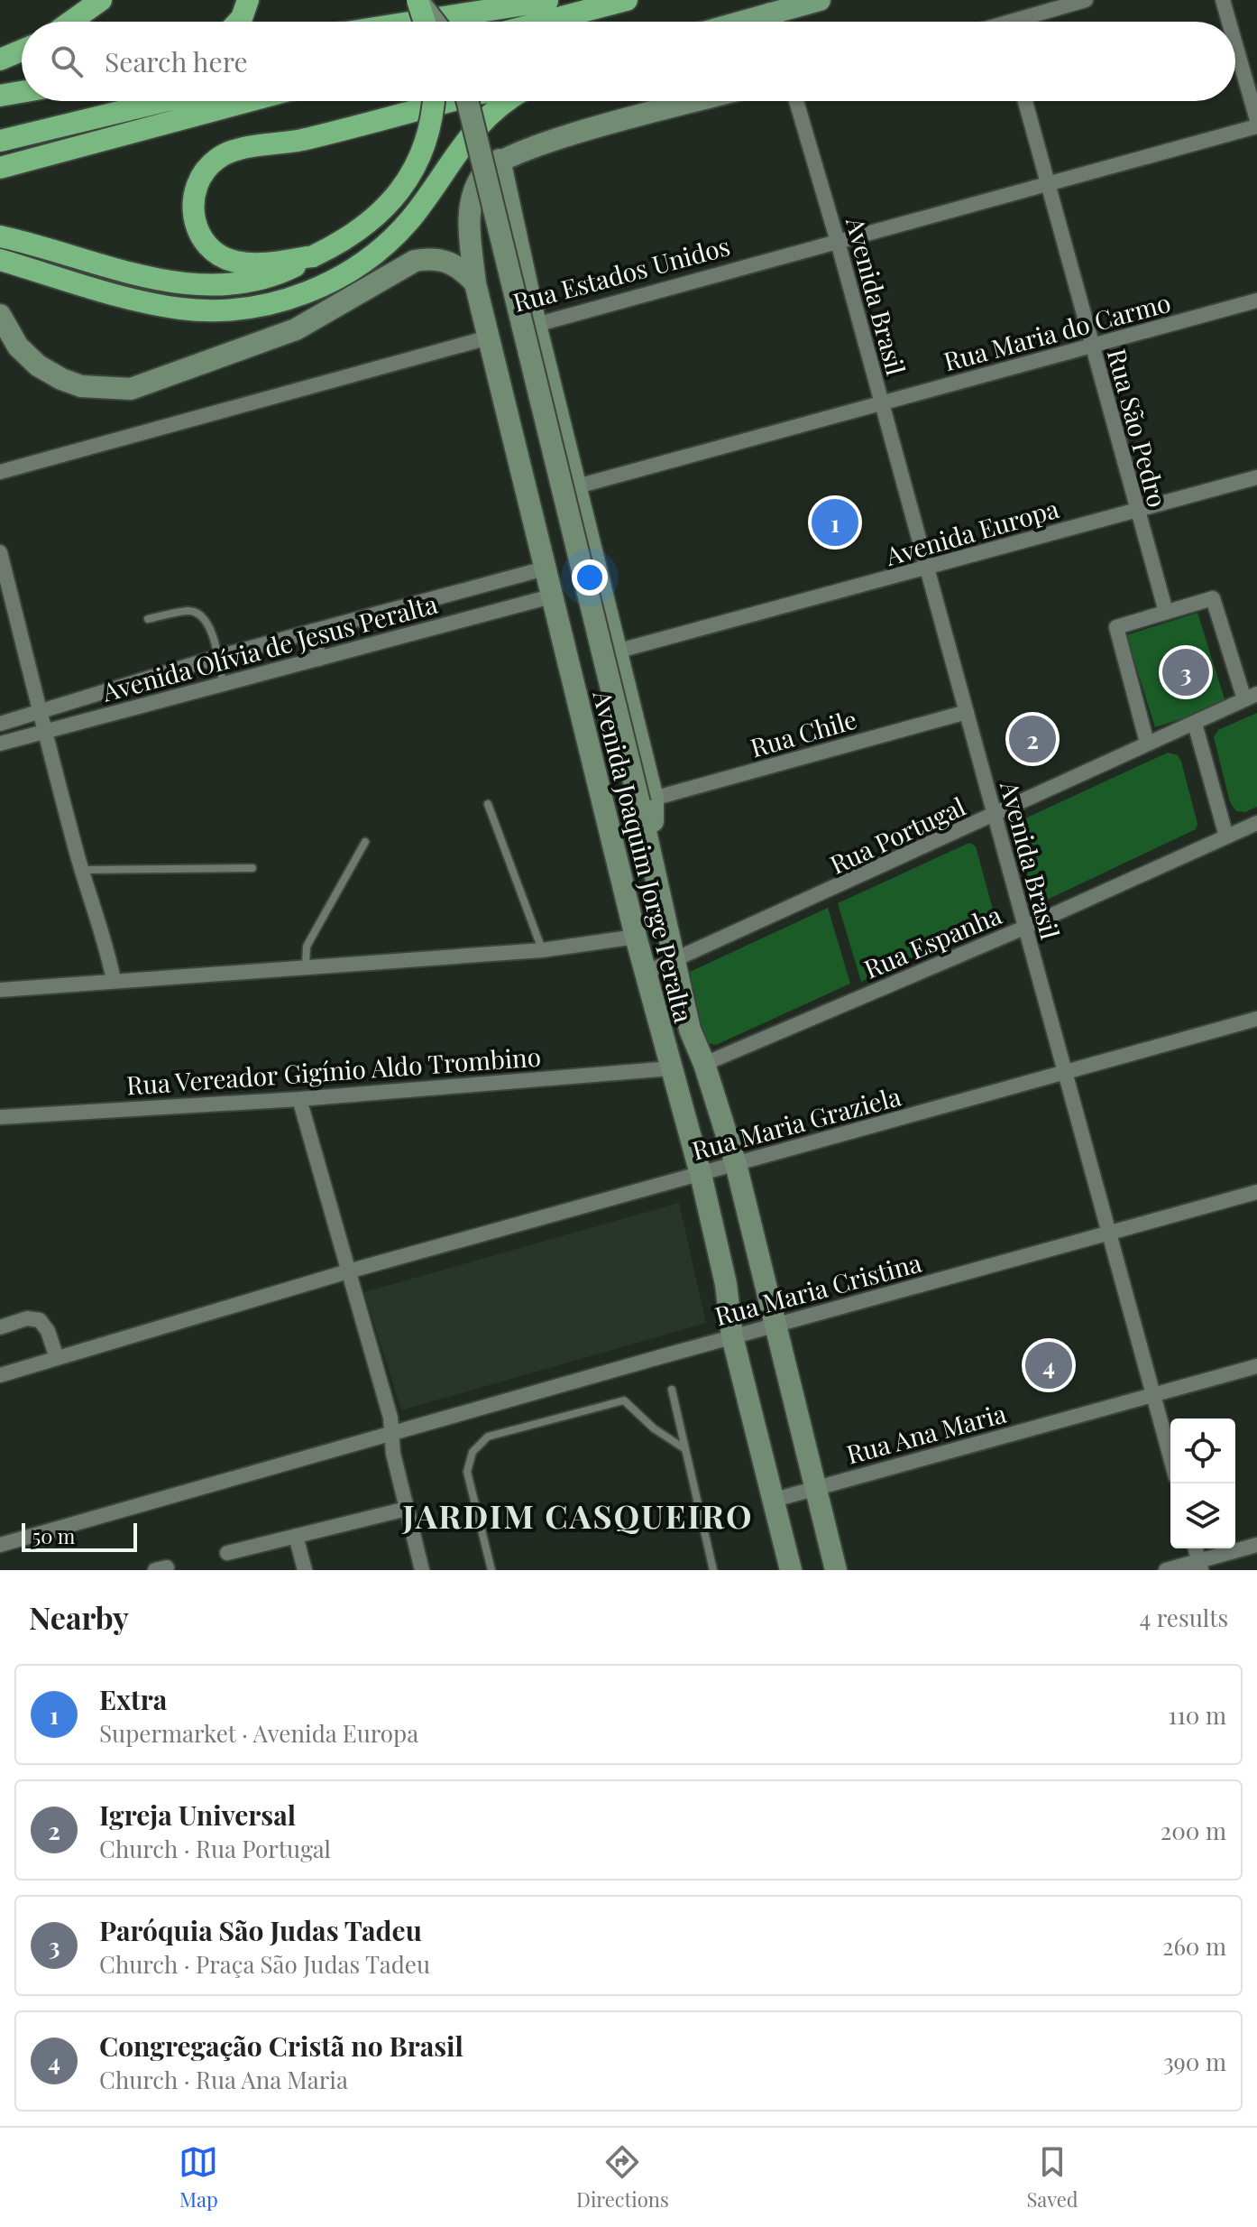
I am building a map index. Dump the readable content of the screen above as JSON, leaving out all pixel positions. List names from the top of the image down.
{
  "streets": {
    "street": [
      "Rua Estados Unidos",
      "Avenida Brasil",
      "Rua Maria do Carmo",
      "Rua São Pedro",
      "Avenida Europa",
      "Avenida Olívia de Jesus Peralta",
      "Rua Chile",
      "Rua Portugal",
      "Avenida Joaquim Jorge Peralta",
      "Rua Espanha",
      "Rua Vereador Gigínio Aldo Trombino",
      "Rua Maria Graziela",
      "Rua Maria Cristina",
      "Rua Ana Maria"
    ]
  },
  "crossings": [
    ["Rua Estados Unidos", "Avenida Brasil"],
    ["Rua Estados Unidos", "Rua São Pedro"],
    ["Rua Estados Unidos", "Avenida Joaquim Jorge Peralta"],
    ["Avenida Brasil", "Rua Maria do Carmo"],
    ["Avenida Brasil", "Avenida Europa"],
    ["Avenida Brasil", "Rua Chile"],
    ["Avenida Brasil", "Rua Portugal"],
    ["Avenida Brasil", "Rua Espanha"],
    ["Avenida Brasil", "Rua Maria Graziela"],
    ["Avenida Brasil", "Rua Maria Cristina"],
    ["Avenida Brasil", "Rua Ana Maria"],
    ["Rua Maria do Carmo", "Rua São Pedro"],
    ["Rua Maria do Carmo", "Avenida Joaquim Jorge Peralta"],
    ["Rua São Pedro", "Avenida Europa"],
    ["Avenida Europa", "Avenida Joaquim Jorge Peralta"],
    ["Avenida Olívia de Jesus Peralta", "Avenida Joaquim Jorge Peralta"],
    ["Rua Chile", "Avenida Joaquim Jorge Peralta"],
    ["Rua Portugal", "Avenida Joaquim Jorge Peralta"],
    ["Avenida Joaquim Jorge Peralta", "Rua Espanha"],
    ["Avenida Joaquim Jorge Peralta", "Rua Vereador Gigínio Aldo Trombino"],
    ["Avenida Joaquim Jorge Peralta", "Rua Maria Graziela"],
    ["Avenida Joaquim Jorge Peralta", "Rua Maria Cristina"],
    ["Avenida Joaquim Jorge Peralta", "Rua Ana Maria"]
  ],
  "districts": ["JARDIM CASQUEIRO"],
  "scale_bar": "50 m",
  "page": {
    "search": "Search here",
    "pins": [
      "1",
      "3",
      "2",
      "4"
    ],
    "scale": "50 m",
    "heading": ["Nearby", "4 results"],
    "list": [
      {
        "mark": "1",
        "name": "Extra",
        "note": "Supermarket · Avenida Europa",
        "value": "110 m"
      },
      {
        "mark": "2",
        "name": "Igreja Universal",
        "note": "Church · Rua Portugal",
        "value": "200 m"
      },
      {
        "mark": "3",
        "name": "Paróquia São Judas Tadeu",
        "note": "Church · Praça São Judas Tadeu",
        "value": "260 m"
      },
      {
        "mark": "4",
        "name": "Congregação Cristã no Brasil",
        "note": "Church · Rua Ana Maria",
        "value": "390 m"
      }
    ],
    "nav": ["Map", "Directions", "Saved"]
  }
}
